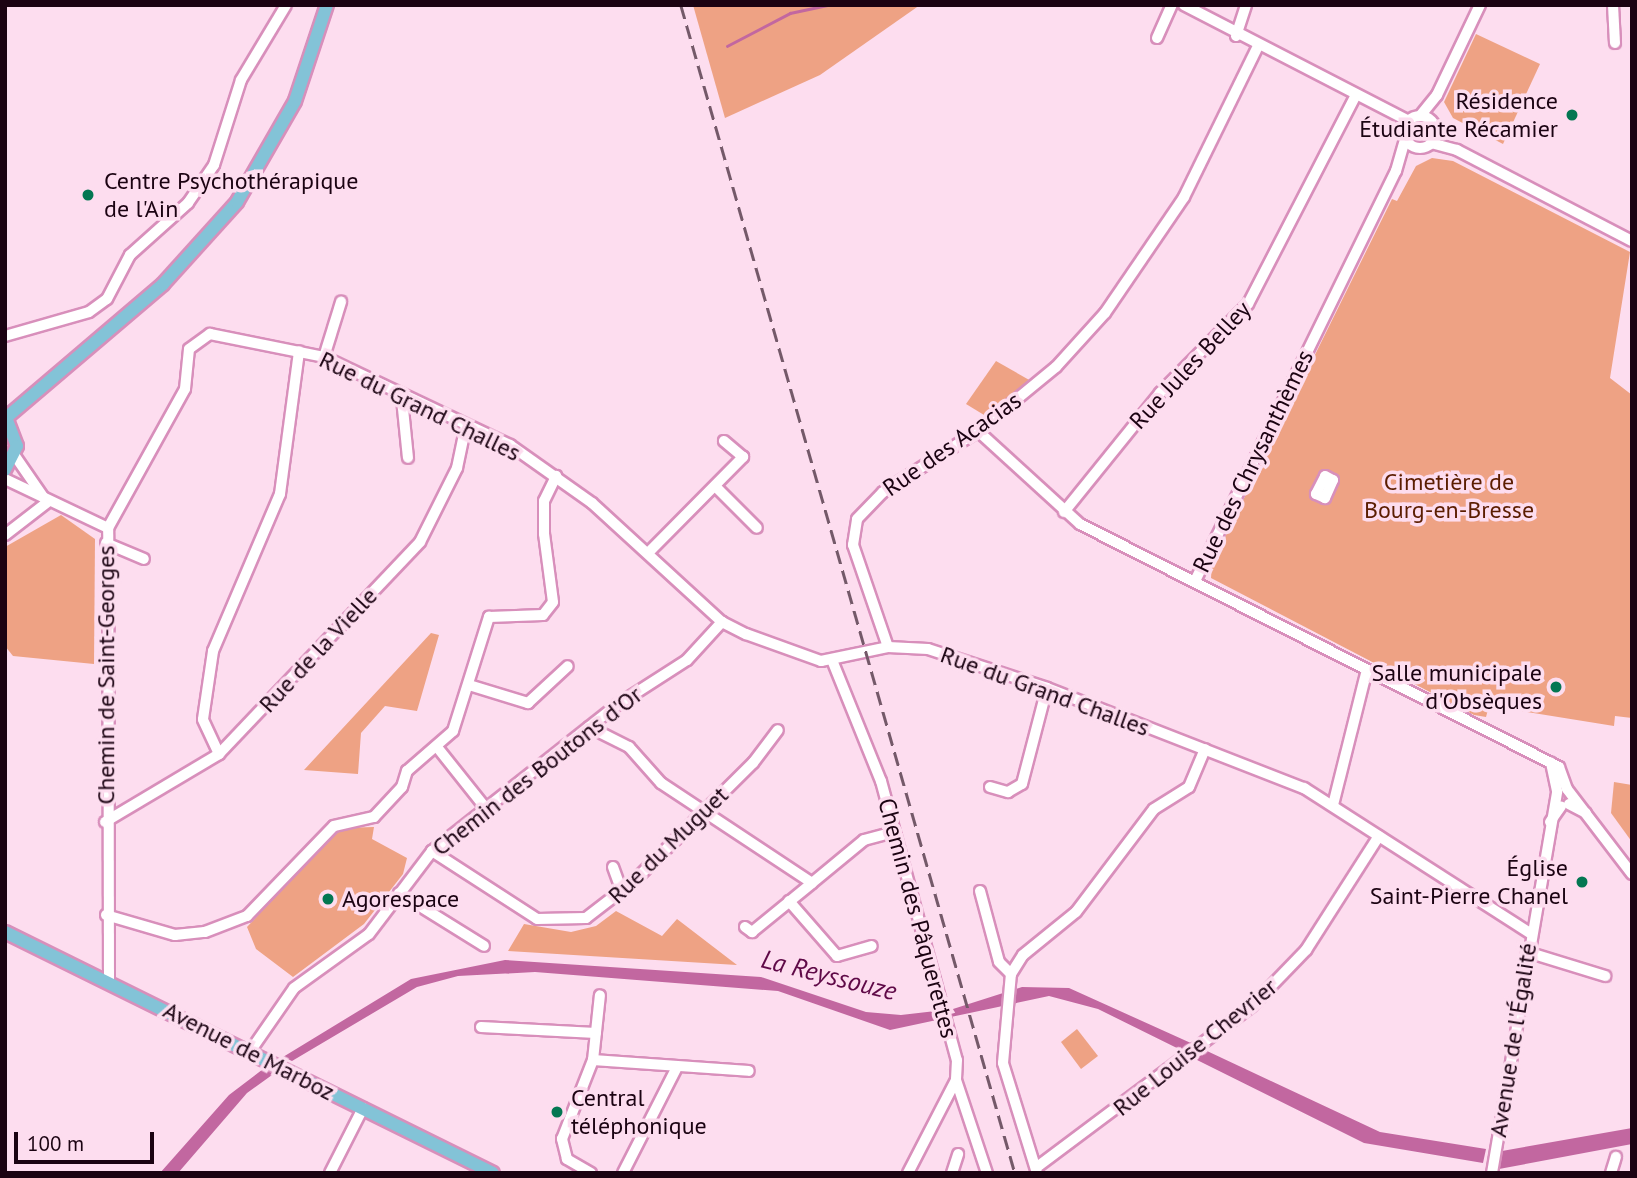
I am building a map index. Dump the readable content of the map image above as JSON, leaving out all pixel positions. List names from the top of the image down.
{
  "streets": {
    "main road": ["Avenue de Marboz"],
    "street": [
      "Rue Jules Belley",
      "Rue du Grand Challes",
      "Rue des Acacias",
      "Rue des Chrysanthèmes",
      "Rue de la Vielle",
      "Chemin de Saint-Georges",
      "Chemin des Boutons d'Or",
      "Rue du Muguet",
      "Chemin des Pâquerettes",
      "Avenue de l'Égalité",
      "Rue Louise Chevrier"
    ]
  },
  "crossings": [
    ["Rue du Grand Challes", "Rue des Acacias"],
    ["Rue du Grand Challes", "Rue de la Vielle"],
    ["Rue du Grand Challes", "Chemin de Saint-Georges"],
    ["Rue du Grand Challes", "Chemin des Boutons d'Or"],
    ["Rue du Grand Challes", "Chemin des Pâquerettes"],
    ["Rue du Grand Challes", "Avenue de l'Égalité"],
    ["Rue du Grand Challes", "Rue Louise Chevrier"],
    ["Rue des Chrysanthèmes", "Avenue de l'Égalité"],
    ["Rue de la Vielle", "Chemin de Saint-Georges"],
    ["Chemin de Saint-Georges", "Avenue de Marboz"],
    ["Chemin des Boutons d'Or", "Rue du Muguet"],
    ["Chemin des Boutons d'Or", "Avenue de Marboz"]
  ],
  "water": ["La Reyssouze"],
  "parks": ["Cimetière de Bourg-en-Bresse"],
  "places": [
    "Résidence Étudiante Récamier",
    "Centre Psychothérapique de l'Ain",
    "Salle municipale d'Obsèques",
    "Église Saint-Pierre Chanel",
    "Agorespace",
    "Central téléphonique"
  ],
  "scale_bar": "100 m"
}
